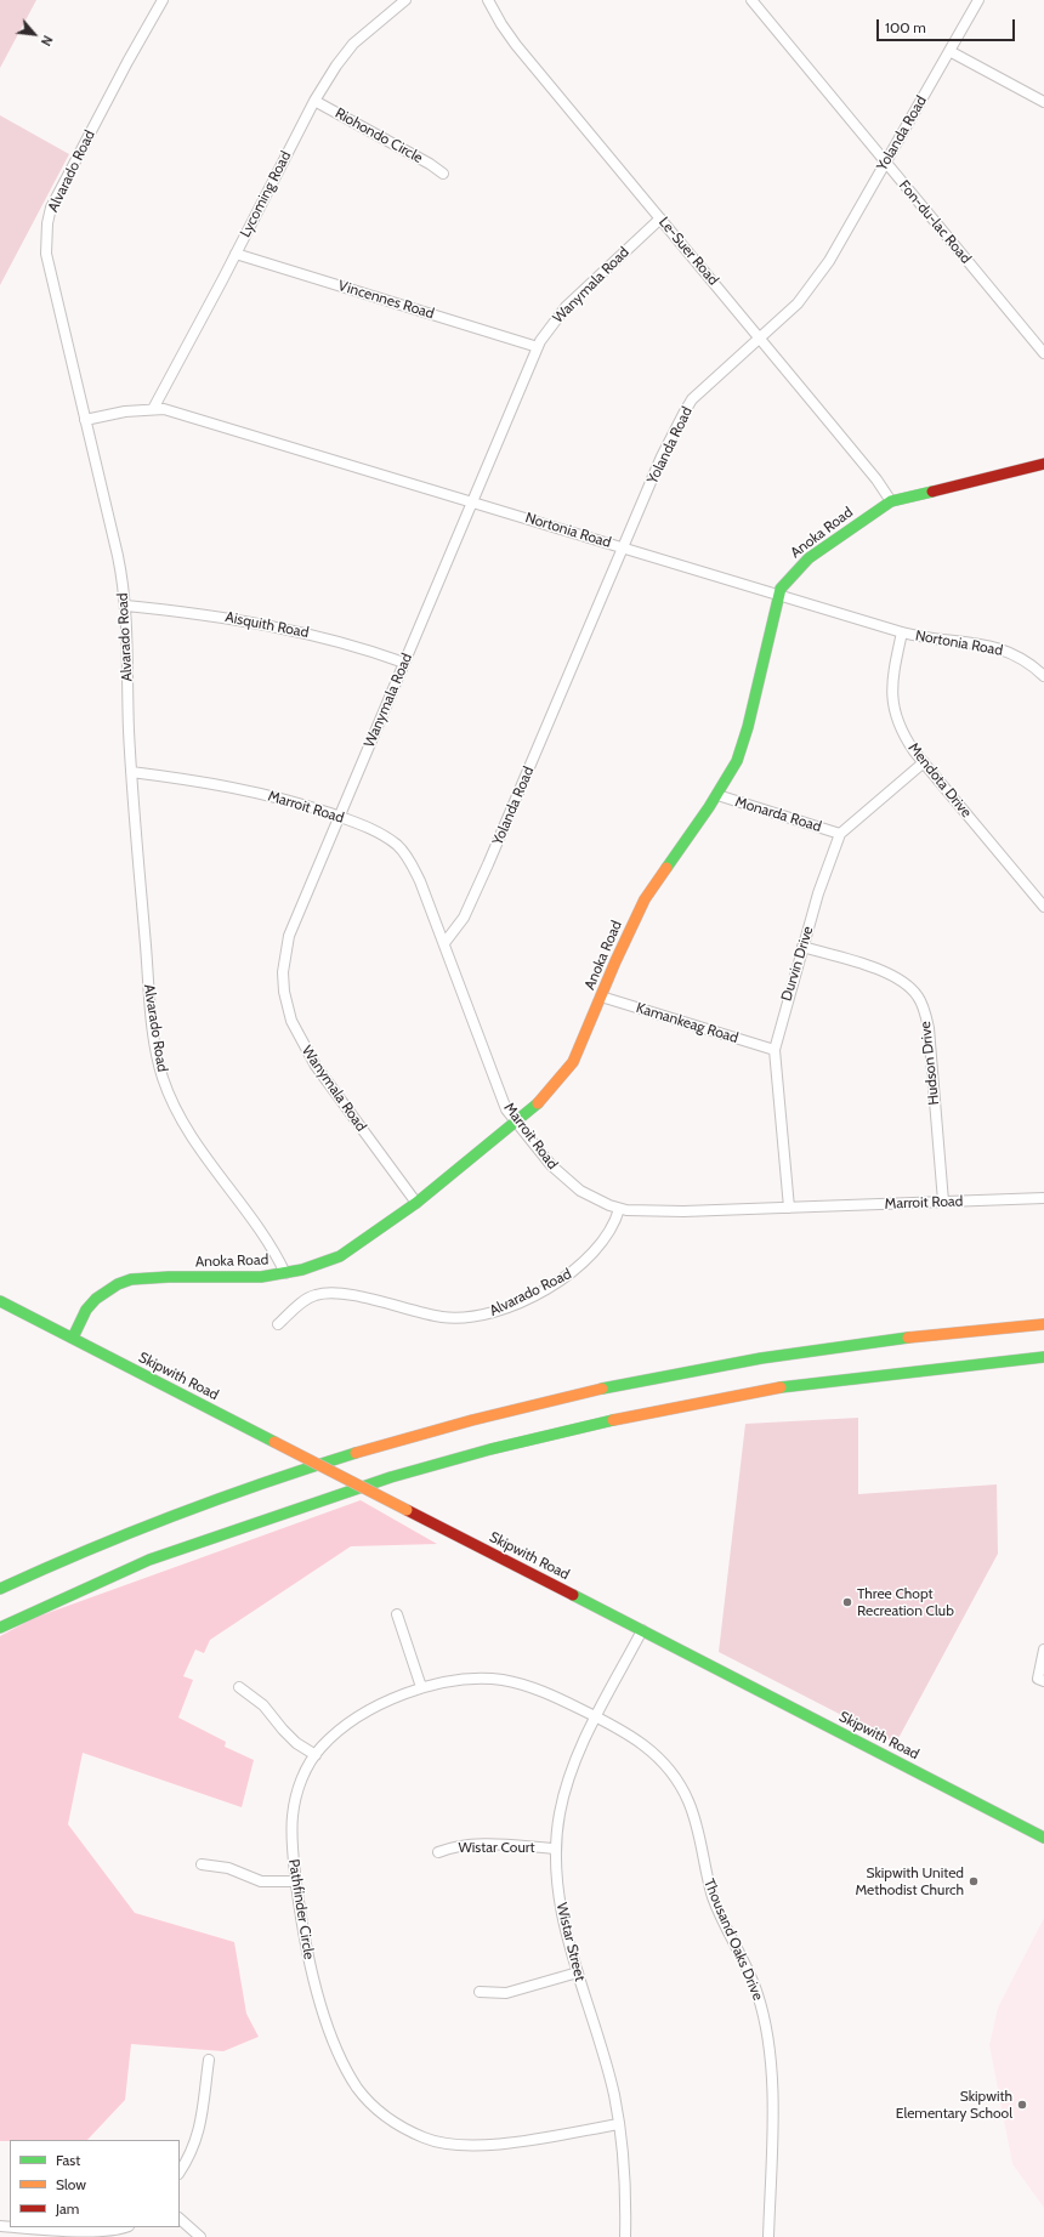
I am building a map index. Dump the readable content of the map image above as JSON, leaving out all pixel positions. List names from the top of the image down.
{
  "streets": {
    "main road": ["Anoka Road", "Skipwith Road"],
    "street": [
      "Yolanda Road",
      "Riohondo Circle",
      "Alvarado Road",
      "Lycoming Road",
      "Fon-du-lac Road",
      "Le-Suer Road",
      "Wanymala Road",
      "Vincennes Road",
      "Nortonia Road",
      "Aisquith Road",
      "Mendota Drive",
      "Marroit Road",
      "Monarda Road",
      "Durvin Drive",
      "Kamankeag Road",
      "Hudson Drive",
      "Wistar Court",
      "Pathfinder Circle",
      "Thousand Oaks Drive",
      "Wistar Street"
    ]
  },
  "crossings": [
    ["Yolanda Road", "Fon-du-lac Road"],
    ["Yolanda Road", "Le-Suer Road"],
    ["Yolanda Road", "Nortonia Road"],
    ["Yolanda Road", "Marroit Road"],
    ["Riohondo Circle", "Lycoming Road"],
    ["Alvarado Road", "Nortonia Road"],
    ["Alvarado Road", "Anoka Road"],
    ["Alvarado Road", "Aisquith Road"],
    ["Alvarado Road", "Marroit Road"],
    ["Lycoming Road", "Vincennes Road"],
    ["Lycoming Road", "Nortonia Road"],
    ["Le-Suer Road", "Wanymala Road"],
    ["Le-Suer Road", "Anoka Road"],
    ["Wanymala Road", "Vincennes Road"],
    ["Wanymala Road", "Nortonia Road"],
    ["Wanymala Road", "Anoka Road"],
    ["Wanymala Road", "Aisquith Road"],
    ["Wanymala Road", "Marroit Road"],
    ["Nortonia Road", "Anoka Road"],
    ["Nortonia Road", "Mendota Drive"],
    ["Anoka Road", "Marroit Road"],
    ["Anoka Road", "Monarda Road"],
    ["Anoka Road", "Kamankeag Road"],
    ["Anoka Road", "Skipwith Road"],
    ["Mendota Drive", "Durvin Drive"],
    ["Marroit Road", "Durvin Drive"],
    ["Marroit Road", "Hudson Drive"],
    ["Monarda Road", "Durvin Drive"],
    ["Durvin Drive", "Kamankeag Road"],
    ["Durvin Drive", "Hudson Drive"],
    ["Skipwith Road", "Wistar Street"],
    ["Wistar Court", "Wistar Street"],
    ["Pathfinder Circle", "Thousand Oaks Drive"],
    ["Pathfinder Circle", "Wistar Street"],
    ["Thousand Oaks Drive", "Wistar Street"]
  ],
  "places": ["Three Chopt Recreation Club", "Skipwith United Methodist Church", "Skipwith Elementary School"],
  "legend": ["Fast", "Slow", "Jam"],
  "scale_bar": "100 m",
  "north": "bottom right"
}
